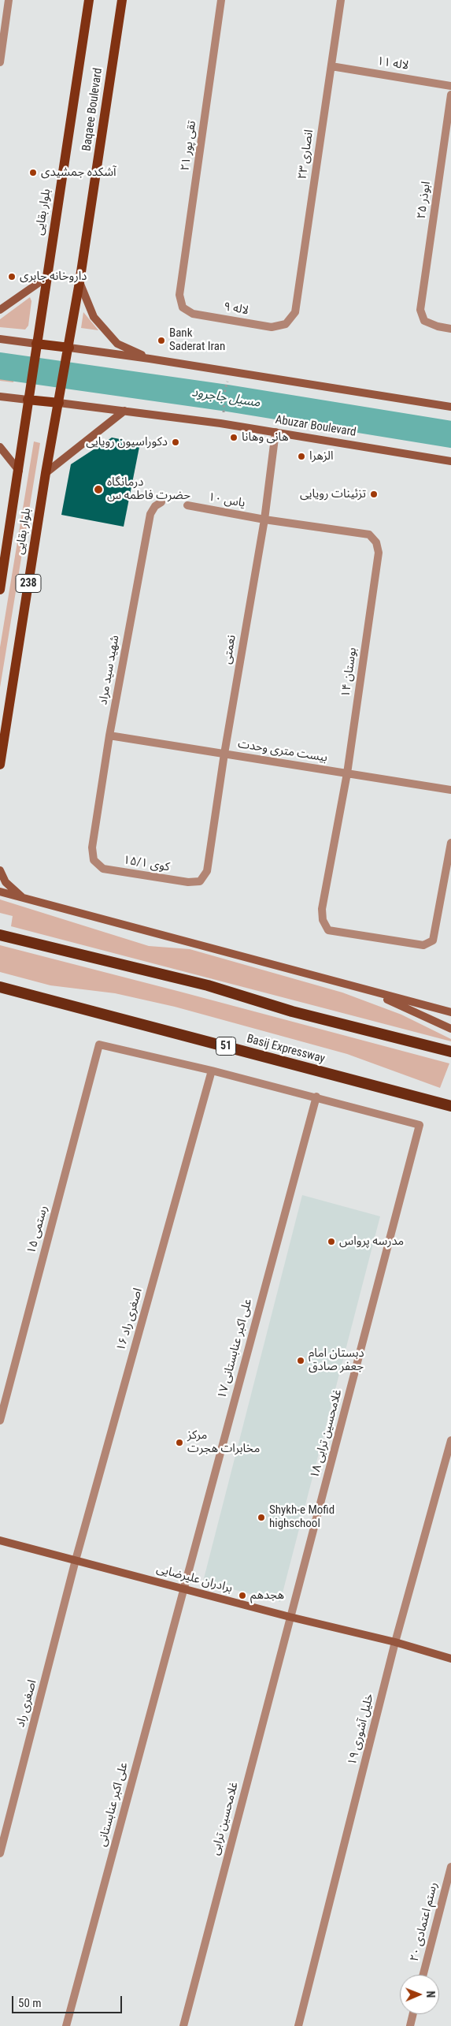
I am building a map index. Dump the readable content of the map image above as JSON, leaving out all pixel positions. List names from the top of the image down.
{
  "streets": {
    "highway": ["51", "Basij Expressway"],
    "main road": [
      "Baqaee Boulevard",
      "بلوار بقایی",
      "Abuzar Boulevard",
      "238",
      "برادران علیرضایی"
    ],
    "street": [
      "لاله ۱۱",
      "تقی پور ۲۱",
      "انصاری ۲۳",
      "ابوذر ۲۵",
      "لاله ۹",
      "یاس ۱۰",
      "نعمتی",
      "شهید سید مراد",
      "بوستان ۱۴",
      "بیست متری وحدت",
      "کوی ۱۵/۱",
      "رستمی ۱۵",
      "اصغری راد ۱۶",
      "علی اکبر عنابستانی ۱۷",
      "غلامحسین ترابی ۱۸",
      "اصغری راد",
      "خلیل آشوری ۱۹",
      "علی اکبر عنابستانی",
      "غلامحسین ترابی",
      "رستم اعتمادی ۲۰"
    ]
  },
  "crossings": [
    ["لاله ۱۱", "انصاری ۲۳"],
    ["Baqaee Boulevard", "بلوار بقایی"],
    ["Baqaee Boulevard", "Abuzar Boulevard"],
    ["تقی پور ۲۱", "لاله ۹"],
    ["انصاری ۲۳", "لاله ۹"],
    ["بلوار بقایی", "Abuzar Boulevard"],
    ["Abuzar Boulevard", "نعمتی"],
    ["یاس ۱۰", "نعمتی"],
    ["یاس ۱۰", "بوستان ۱۴"],
    ["نعمتی", "بوستان ۱۴"],
    ["نعمتی", "بیست متری وحدت"],
    ["نعمتی", "کوی ۱۵/۱"],
    ["شهید سید مراد", "بیست متری وحدت"],
    ["شهید سید مراد", "کوی ۱۵/۱"],
    ["بوستان ۱۴", "بیست متری وحدت"],
    ["رستمی ۱۵", "اصغری راد ۱۶"],
    ["اصغری راد ۱۶", "برادران علیرضایی"],
    ["اصغری راد ۱۶", "اصغری راد"],
    ["علی اکبر عنابستانی ۱۷", "غلامحسین ترابی ۱۸"],
    ["علی اکبر عنابستانی ۱۷", "برادران علیرضایی"],
    ["علی اکبر عنابستانی ۱۷", "علی اکبر عنابستانی"],
    ["غلامحسین ترابی ۱۸", "برادران علیرضایی"],
    ["غلامحسین ترابی ۱۸", "غلامحسین ترابی"],
    ["برادران علیرضایی", "اصغری راد"],
    ["برادران علیرضایی", "خلیل آشوری ۱۹"],
    ["برادران علیرضایی", "علی اکبر عنابستانی"],
    ["برادران علیرضایی", "غلامحسین ترابی"]
  ],
  "water": ["مسیل جاجرود"],
  "places": [
    "آشکده جمشیدی",
    "داروخانه جابری",
    "Bank Saderat Iran",
    "هانی وهانا",
    "دکوراسیون رویایی",
    "الزهرا",
    "درمانگاه حضرت فاطمه س",
    "تزئینات رویایی",
    "مدرسه پرواس",
    "دبستان امام جعفر صادق",
    "مرکز مخابرات هجرت",
    "Shykh-e Mofid highschool",
    "هجدهم"
  ],
  "scale_bar": "50 m",
  "north": "right"
}
